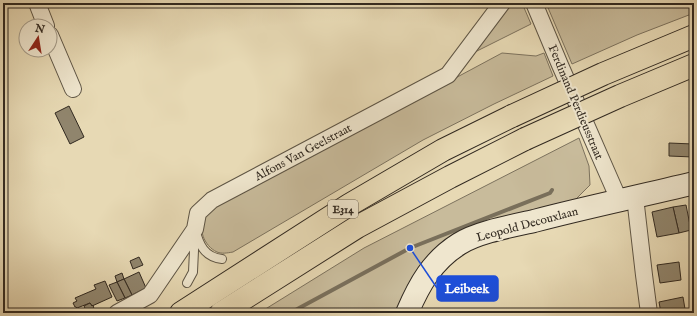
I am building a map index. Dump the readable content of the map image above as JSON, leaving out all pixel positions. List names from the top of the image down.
{
  "streets": {
    "highway": ["E314"],
    "street": ["Ferdinand Perdieusstraat", "Alfons Van Geelstraat", "Leopold Decouxlaan"]
  },
  "crossings": [
    ["Ferdinand Perdieusstraat", "Leopold Decouxlaan"]
  ],
  "places": ["Leibeek"],
  "north": "top"
}
